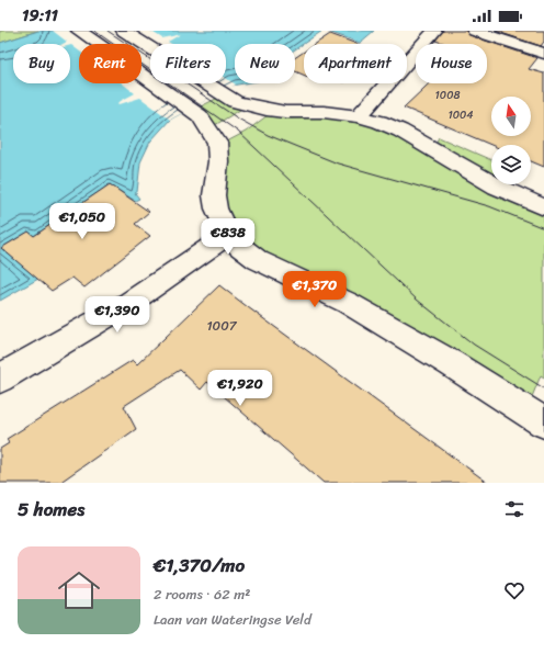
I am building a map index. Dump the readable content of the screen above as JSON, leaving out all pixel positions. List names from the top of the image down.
{
  "house_numbers": ["1008", "1004", "1007"],
  "north": "top",
  "page": {
    "status": "19:11",
    "chip": [
      "Buy",
      "Rent",
      "Filters",
      "New",
      "Apartment",
      "House"
    ],
    "price": [
      "€1,050",
      "€838",
      "€1,370",
      "€1,390",
      "€1,920"
    ],
    "heading": "5 homes",
    "list": [
      {
        "name": "€1,370/mo",
        "note": "2 rooms · 62 m² · Laan van Wateringse Veld"
      }
    ]
  }
}
